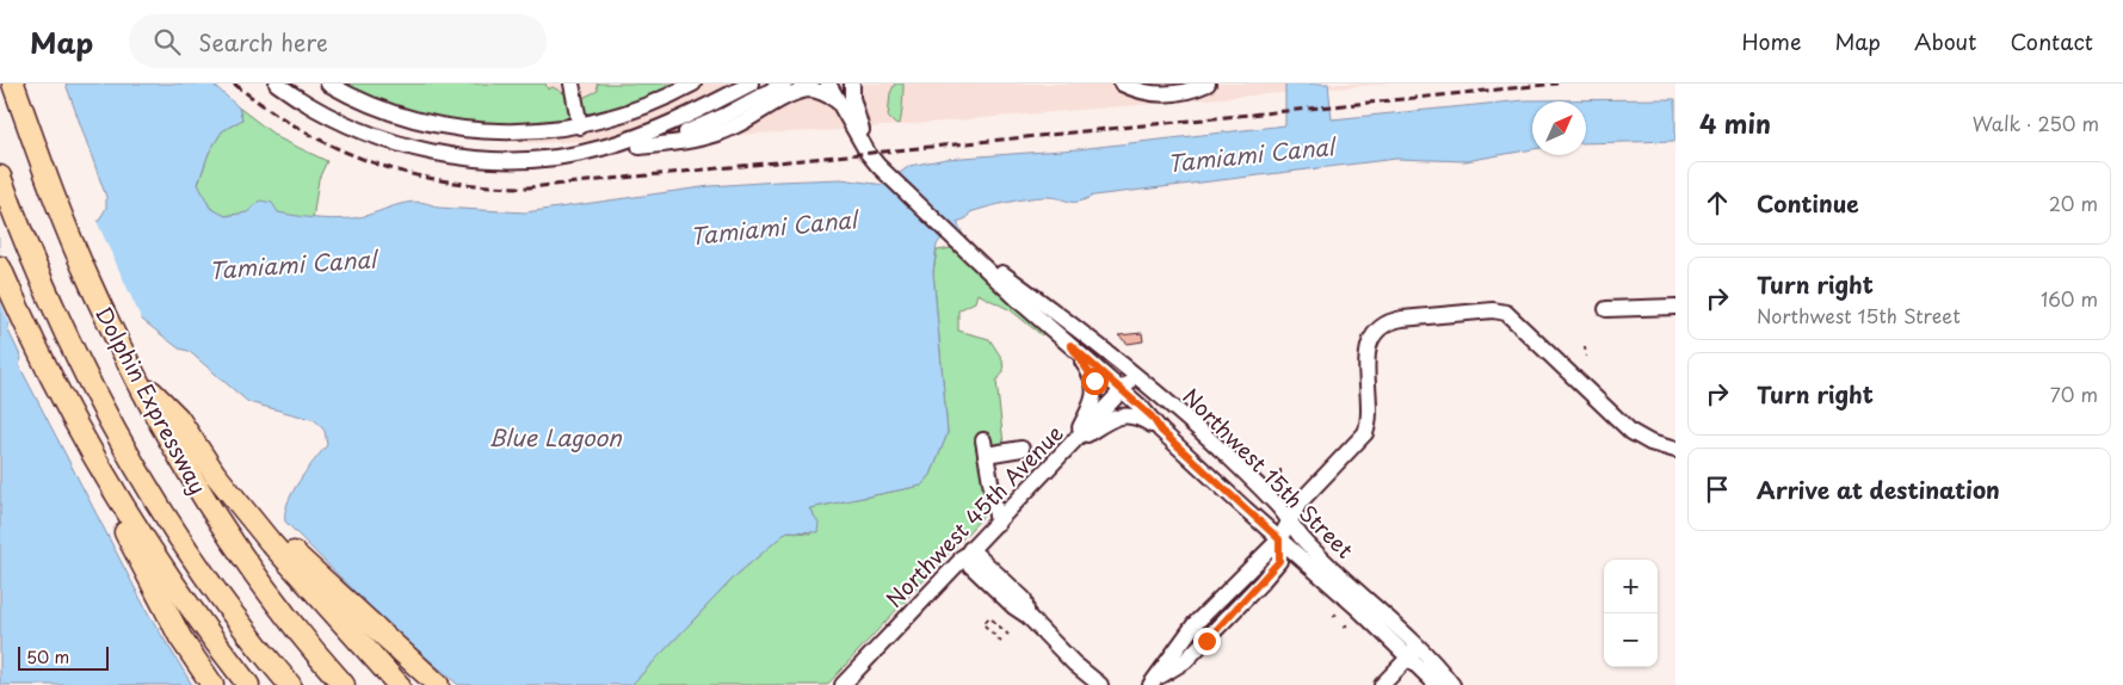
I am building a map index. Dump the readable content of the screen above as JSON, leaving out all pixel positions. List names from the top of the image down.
{
  "streets": {
    "highway": ["Dolphin Expressway"],
    "street": ["Northwest 15th Street", "Northwest 45th Avenue"]
  },
  "crossings": [
    ["Northwest 15th Street", "Northwest 45th Avenue"]
  ],
  "water": ["Tamiami Canal", "Blue Lagoon"],
  "scale_bar": "50 m",
  "north": "top right",
  "page": {
    "header": "Map",
    "search": "Search here",
    "nav": [
      "Home",
      "Map",
      "About",
      "Contact"
    ],
    "heading": ["4 min", "Walk · 250 m"],
    "list": [
      ["Continue", "20 m"],
      ["Turn right", "Northwest 15th Street", "160 m"],
      ["Turn right", "70 m"],
      "Arrive at destination"
    ],
    "map_buttons": ["+", "−"],
    "scale": "50 m"
  }
}
